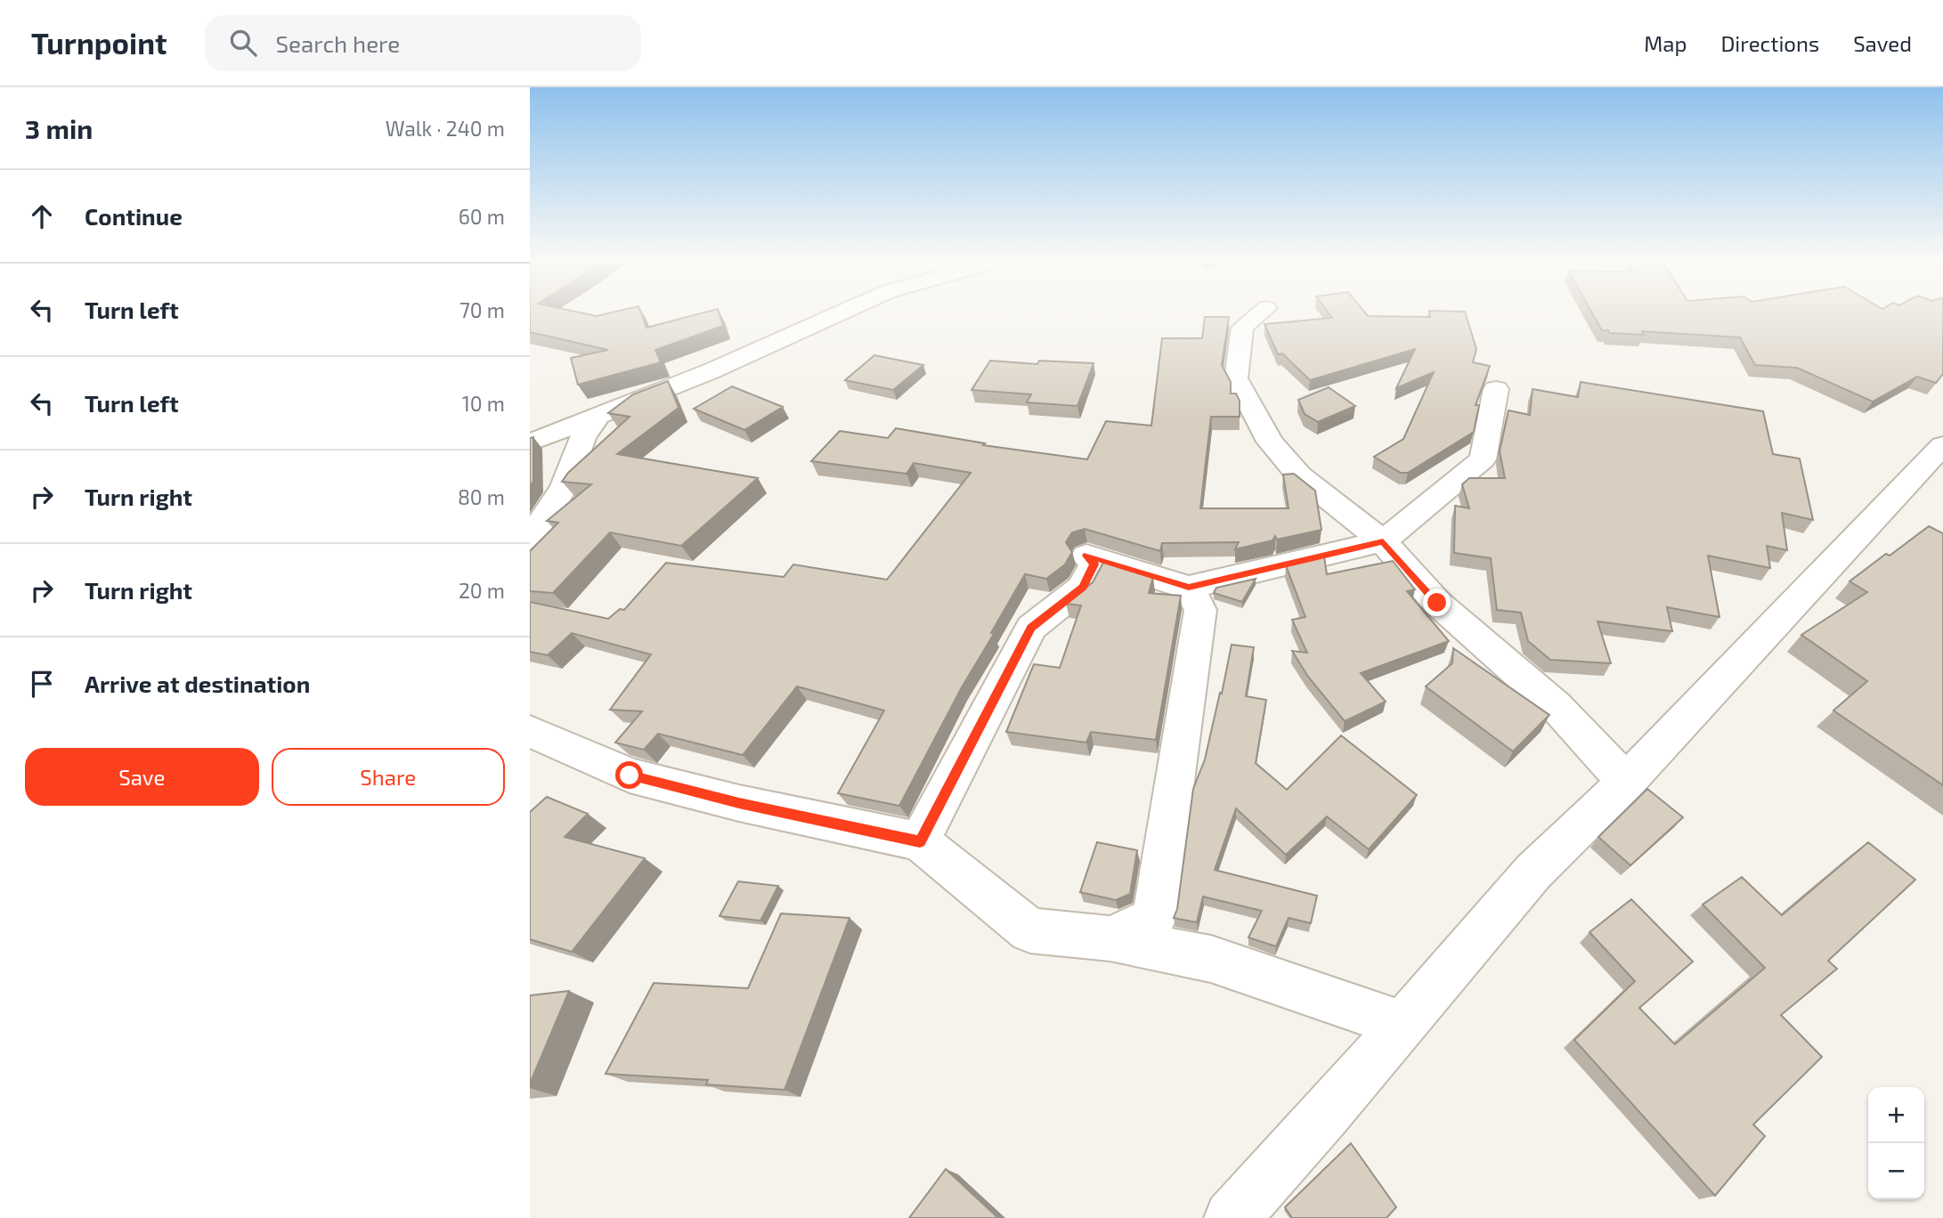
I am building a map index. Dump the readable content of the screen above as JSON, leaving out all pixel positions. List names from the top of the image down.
{
  "page": {
    "header": "Turnpoint",
    "search": "Search here",
    "nav": ["Map", "Directions", "Saved"],
    "heading": ["3 min", "Walk · 240 m"],
    "list": [
      ["Continue", "60 m"],
      ["Turn left", "70 m"],
      ["Turn left", "10 m"],
      ["Turn right", "80 m"],
      ["Turn right", "20 m"],
      "Arrive at destination"
    ],
    "buttons": ["Save", "Share"],
    "map_buttons": ["+", "−"]
  }
}
